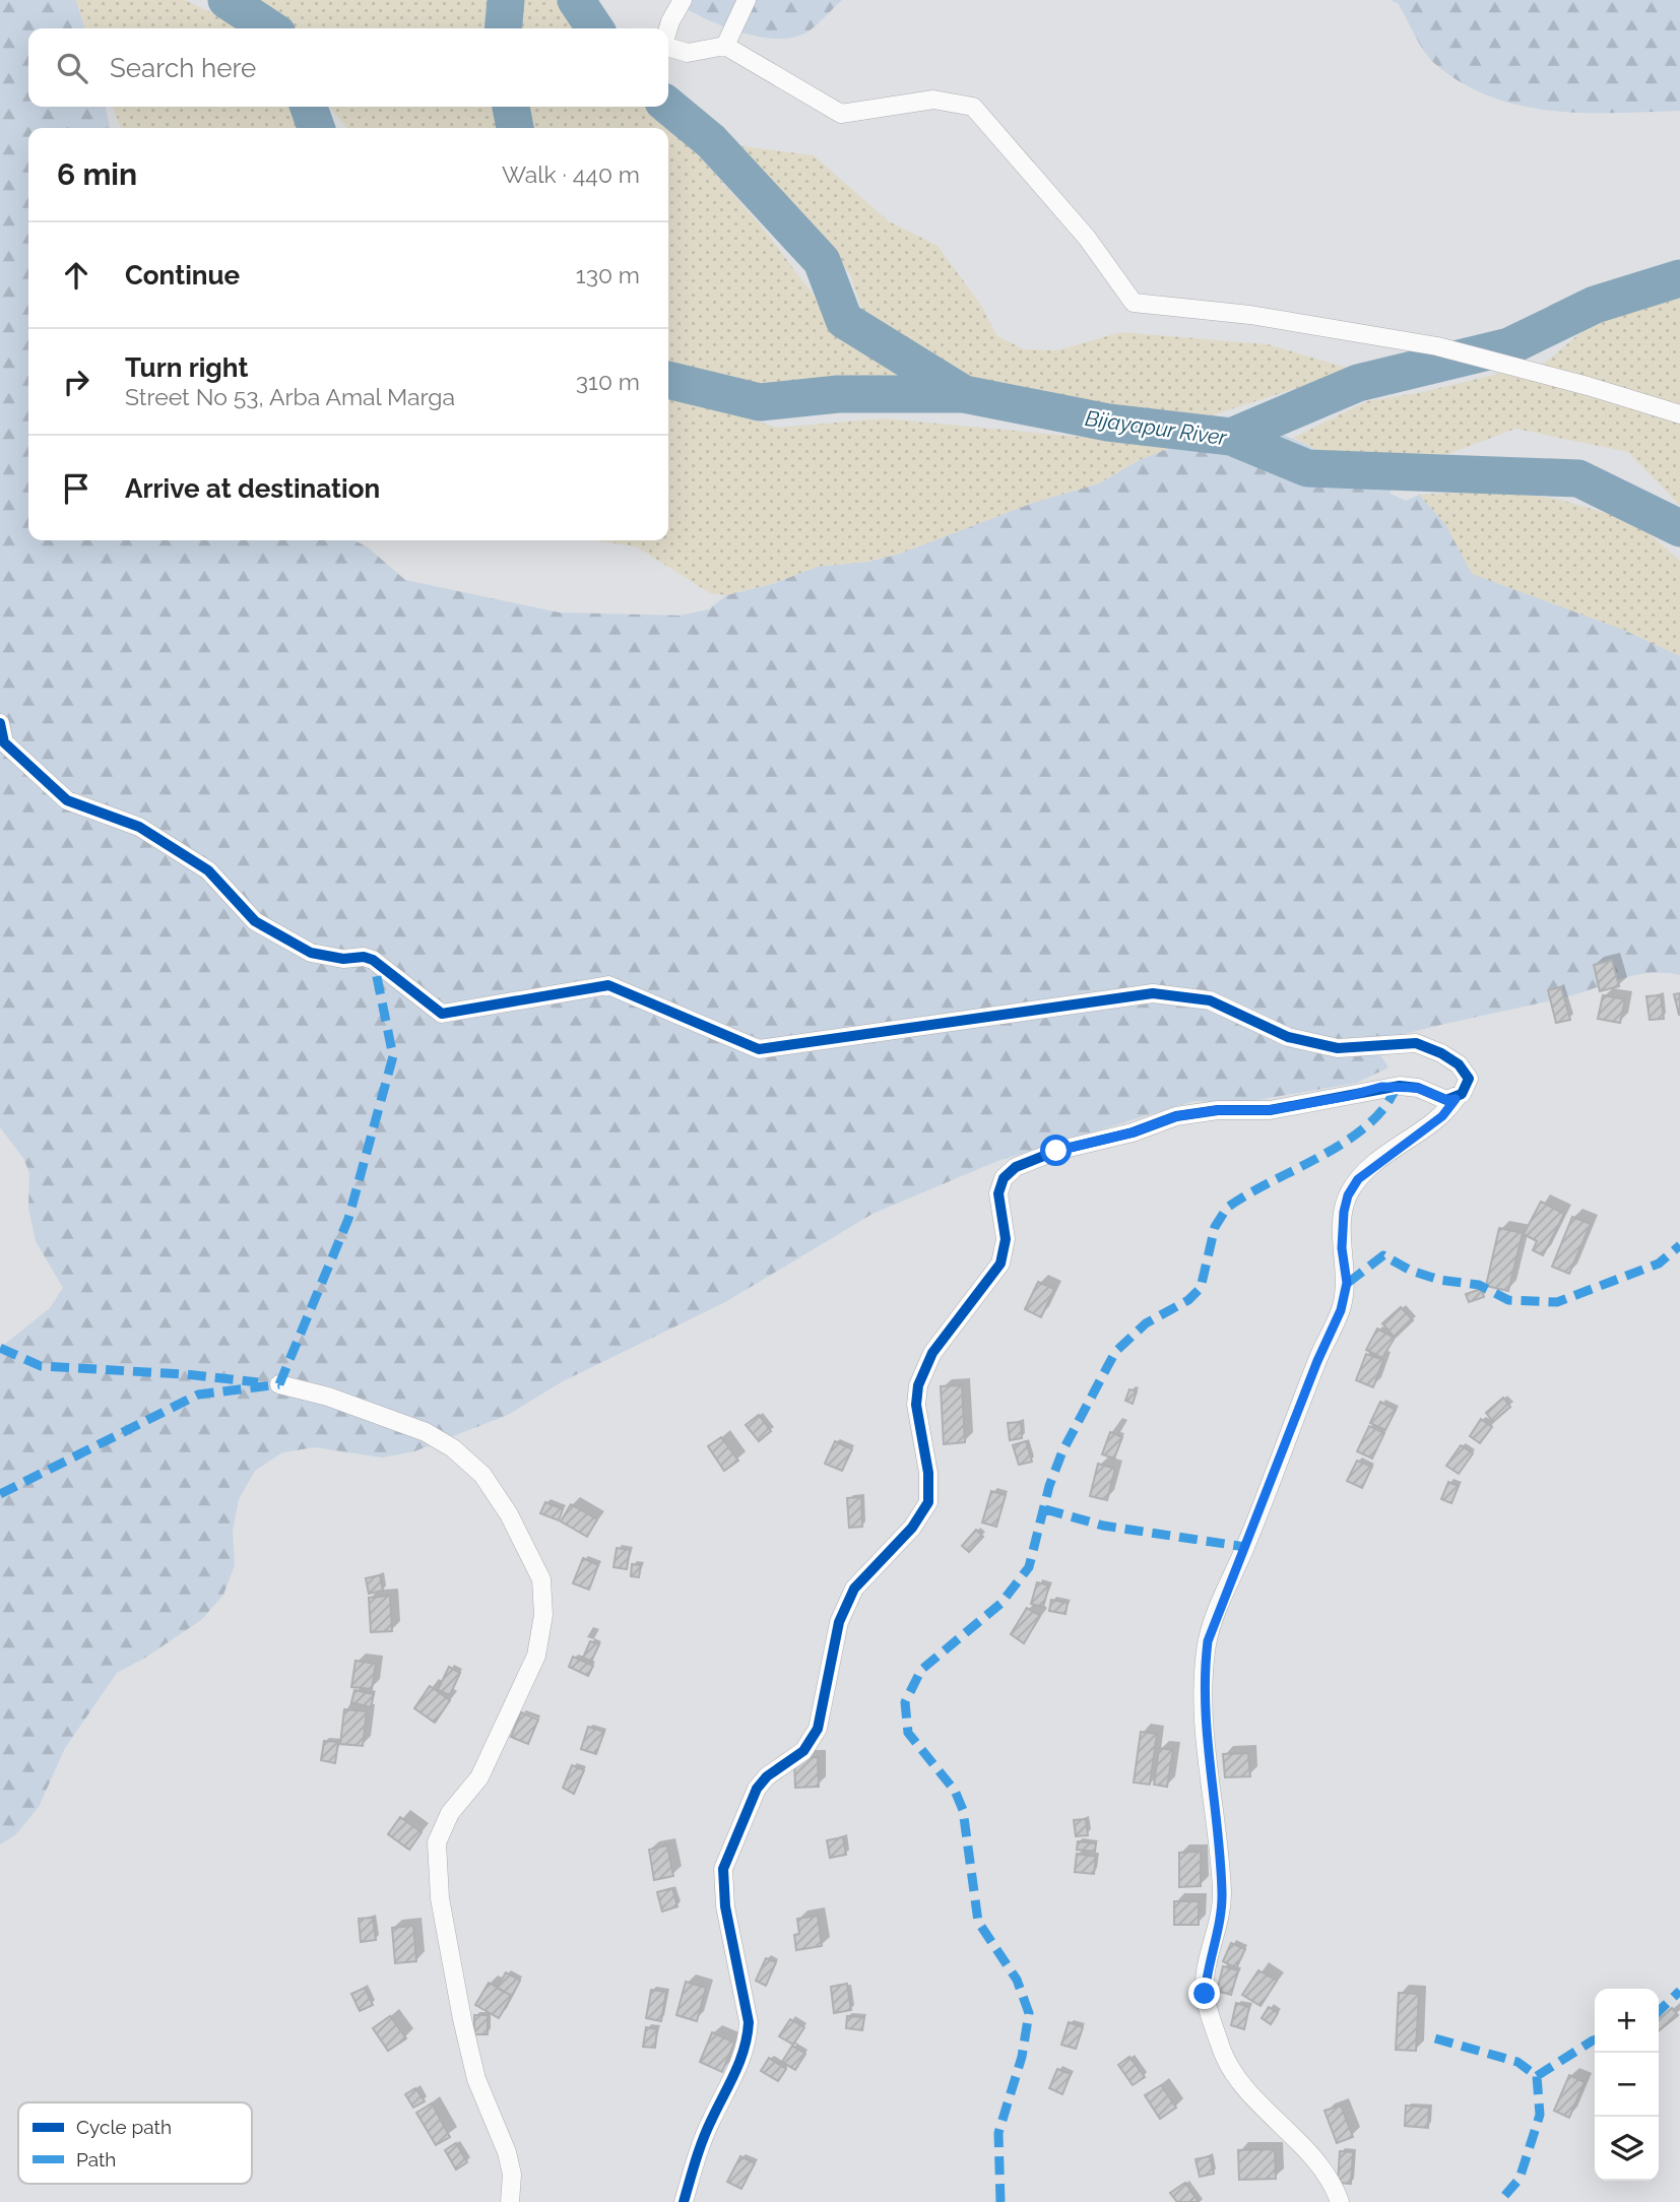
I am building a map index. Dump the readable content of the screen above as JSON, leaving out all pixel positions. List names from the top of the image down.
{
  "water": ["Bijayapur River"],
  "legend": ["Cycle path", "Path"],
  "page": {
    "search": "Search here",
    "heading": ["6 min", "Walk · 440 m"],
    "list": [
      ["Continue", "130 m"],
      ["Turn right", "Street No 53, Arba Amal Marga", "310 m"],
      "Arrive at destination"
    ],
    "map_buttons": ["+", "−"]
  }
}
